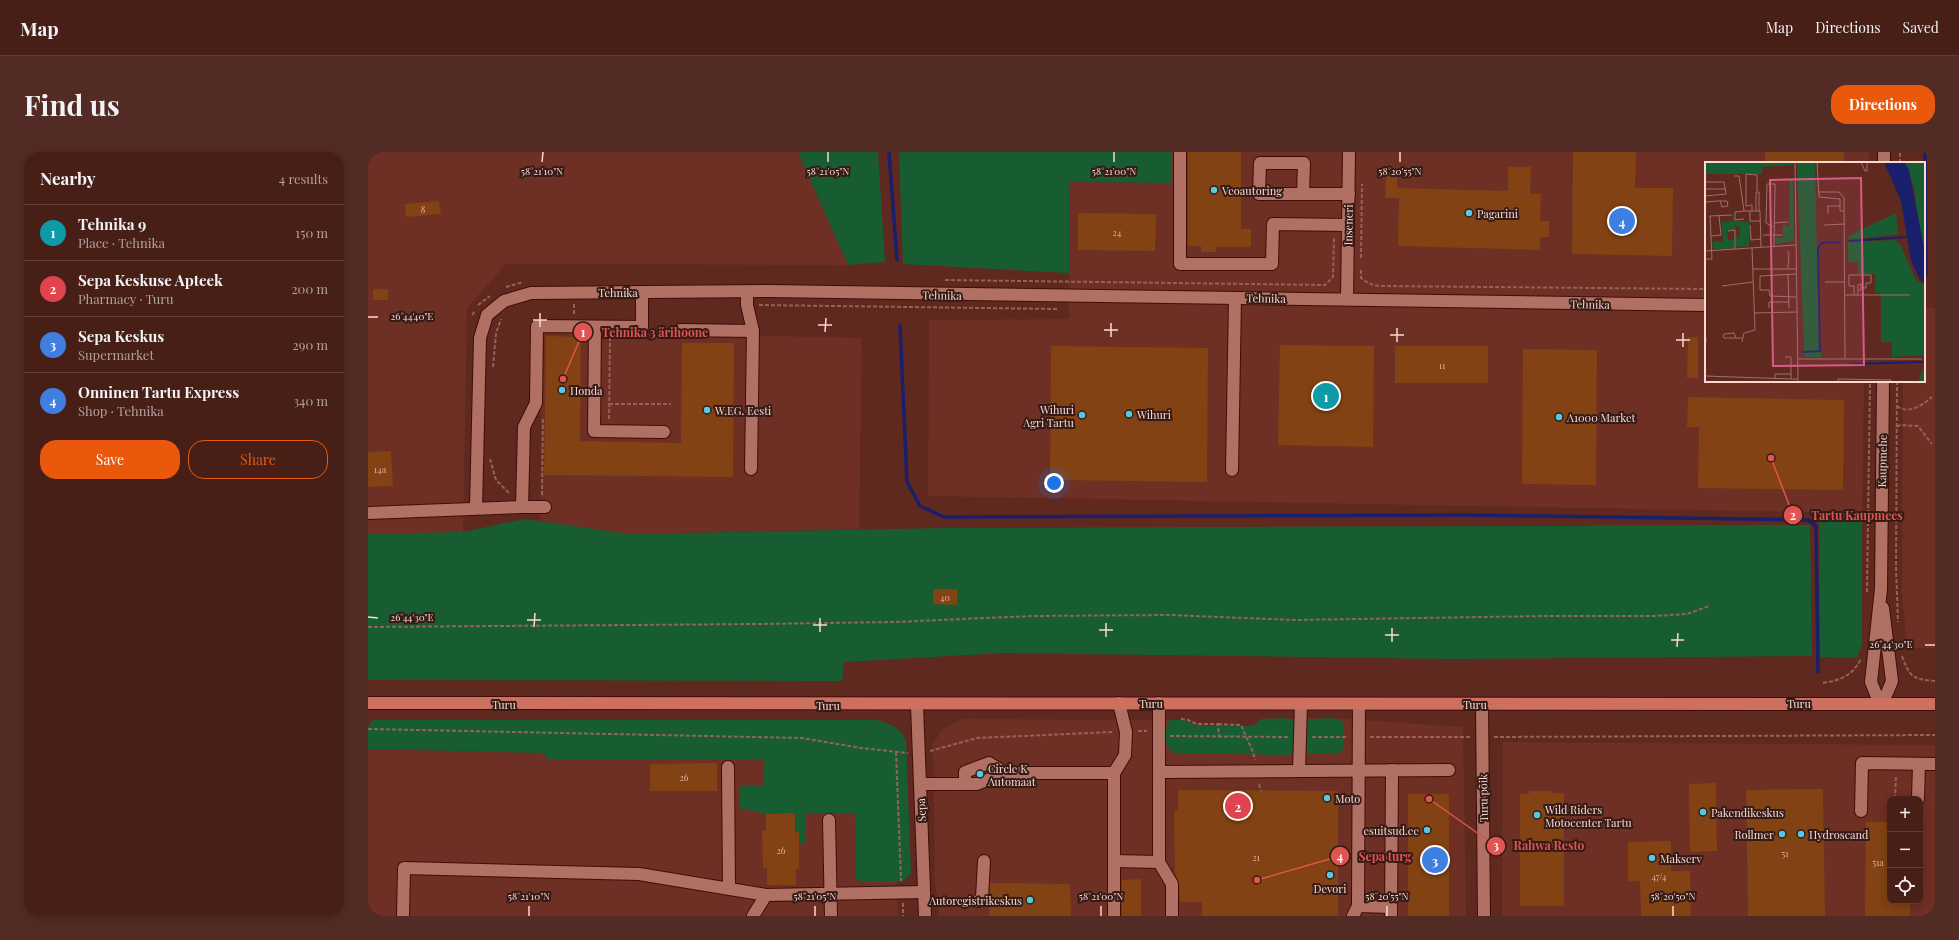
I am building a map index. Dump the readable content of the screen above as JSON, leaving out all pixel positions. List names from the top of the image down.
{
  "streets": {
    "main road": ["Turu"],
    "street": [
      "Inseneri",
      "Tehnika",
      "Kaupmehe",
      "Turu põik",
      "Sepa"
    ]
  },
  "crossings": [
    ["Inseneri", "Tehnika"],
    ["Kaupmehe", "Turu"],
    ["Turu", "Turu põik"],
    ["Turu", "Sepa"]
  ],
  "places": [
    "Veoautoring",
    "Pagarini",
    "Tehnika 3 ärihoone",
    "Honda",
    "W.EG. Eesti",
    "Wihuri",
    "Wihuri Agri Tartu",
    "A1000 Market",
    "Tartu Kaupmees",
    "Circle K Automaat",
    "Moto",
    "Rahwa Resto",
    "Pakendikeskus",
    "Wild Riders Motocenter Tartu",
    "esuitsud.ee",
    "Rollmer",
    "Hydroscand",
    "Makserv",
    "Devori",
    "Sepa turg",
    "Autoregistrikeskus"
  ],
  "house_numbers": [
    "8",
    "24",
    "11",
    "14a",
    "40",
    "26",
    "26",
    "51",
    "21",
    "51a",
    "47/4"
  ],
  "page": {
    "header": "Map",
    "nav": ["Map", "Directions", "Saved"],
    "buttons": [
      "Directions",
      ["Save", "Share"]
    ],
    "title": "Find us",
    "heading": ["Nearby", "4 results"],
    "list": [
      {
        "mark": "1",
        "name": "Tehnika 9",
        "note": "Place · Tehnika",
        "value": "150 m"
      },
      {
        "mark": "2",
        "name": "Sepa Keskuse Apteek",
        "note": "Pharmacy · Turu",
        "value": "200 m"
      },
      {
        "mark": "3",
        "name": "Sepa Keskus",
        "note": "Supermarket",
        "value": "290 m"
      },
      {
        "mark": "4",
        "name": "Onninen Tartu Express",
        "note": "Shop · Tehnika",
        "value": "340 m"
      }
    ],
    "pins": [
      "4",
      "1",
      "2",
      "3"
    ],
    "map_buttons": ["+", "−"]
  },
  "coordinates": [
    "58°21'10\"N",
    "58°21'05\"N",
    "58°21'00\"N",
    "58°20'55\"N",
    "26°44'40\"E",
    "26°44'30\"E",
    "58°20'50\"N"
  ]
}
